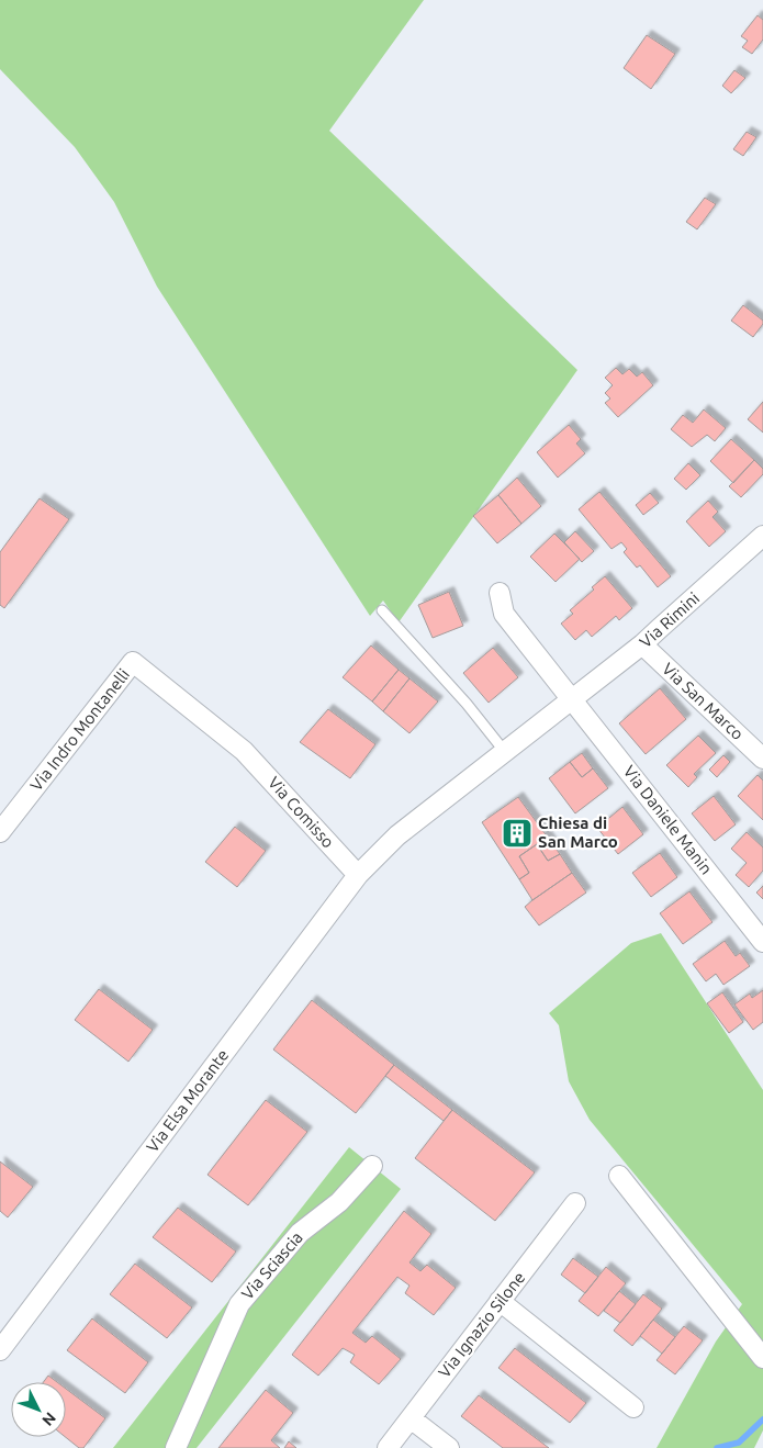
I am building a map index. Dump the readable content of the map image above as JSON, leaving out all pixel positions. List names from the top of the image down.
{
  "streets": {
    "street": [
      "Via Rimini",
      "Via San Marco",
      "Via Indro Montanelli",
      "Via Comisso",
      "Via Daniele Manin",
      "Via Elsa Morante",
      "Via Sciascia",
      "Via Ignazio Silone"
    ]
  },
  "crossings": [
    ["Via Rimini", "Via San Marco"],
    ["Via Rimini", "Via Daniele Manin"],
    ["Via Rimini", "Via Elsa Morante"],
    ["Via Indro Montanelli", "Via Comisso"],
    ["Via Comisso", "Via Elsa Morante"]
  ],
  "places": {
    "building": ["Chiesa di San Marco"]
  },
  "north": "bottom right"
}
